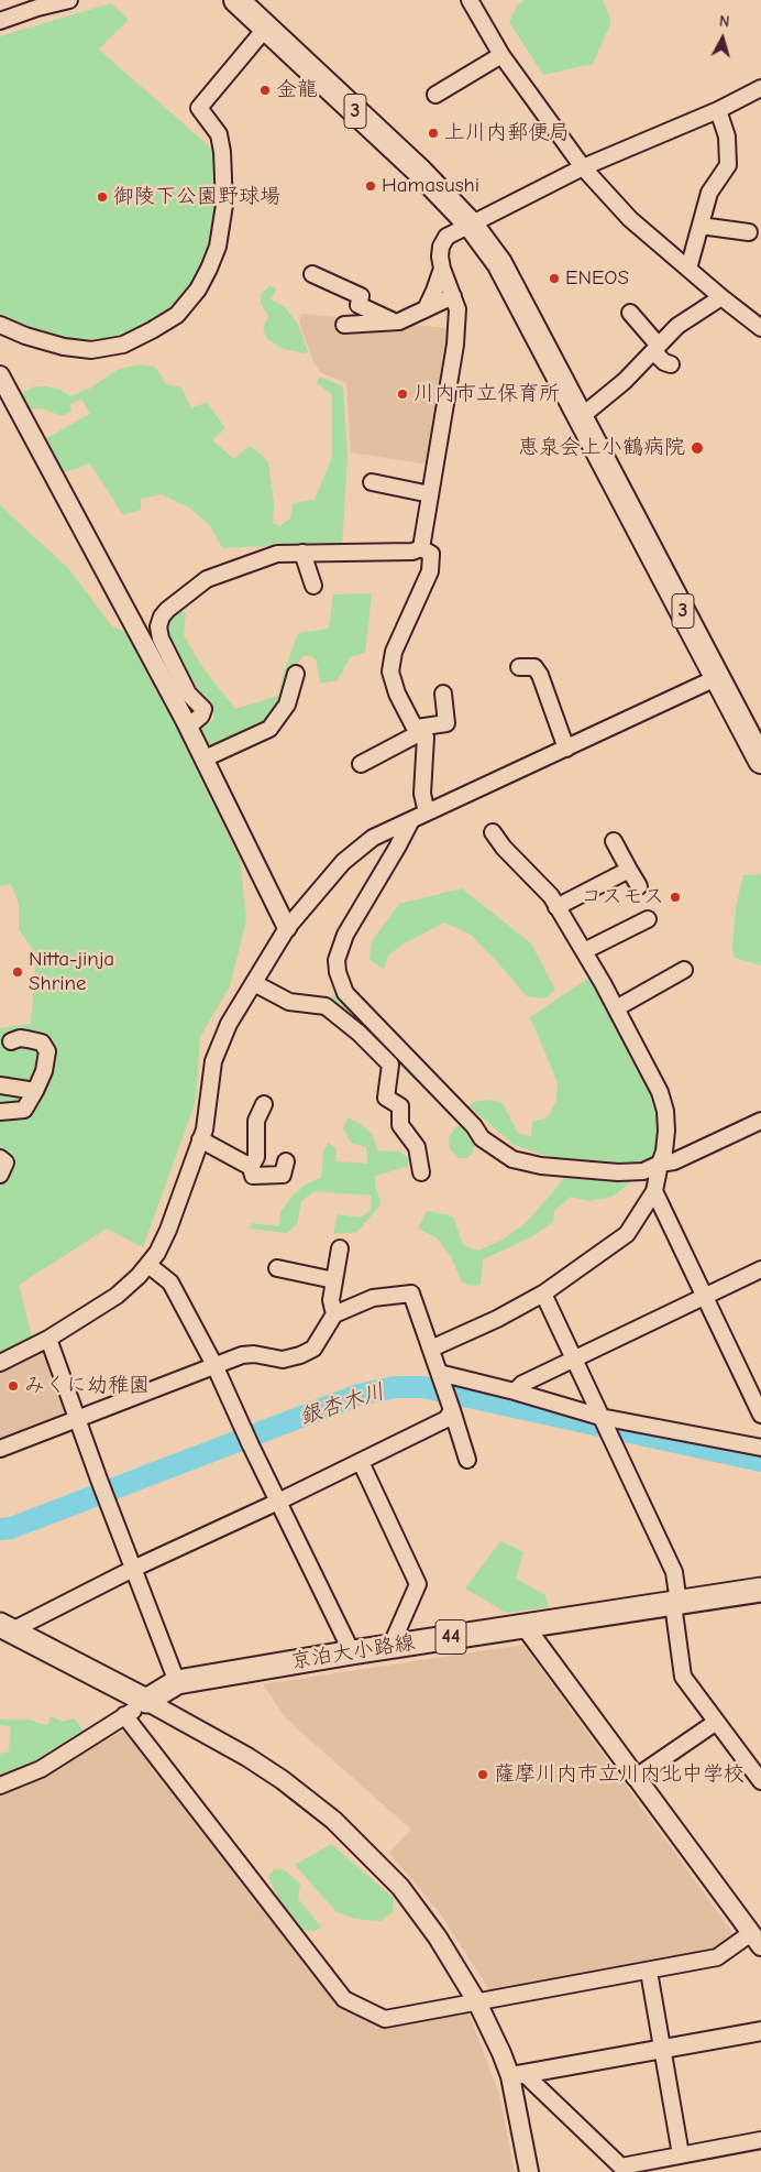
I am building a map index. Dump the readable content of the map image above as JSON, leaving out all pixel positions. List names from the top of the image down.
{
  "streets": {
    "highway": ["3"],
    "main road": ["44", "京泊大小路線"]
  },
  "water": ["銀杏木川"],
  "places": [
    "金龍",
    "上川内郵便局",
    "Hamasushi",
    "御陵下公園野球場",
    "ENEOS",
    "川内市立保育所",
    "恵泉会上小鶴病院",
    "コスモス",
    "Nitta-jinja Shrine",
    "みくに幼稚園",
    "薩摩川内市立川内北中学校"
  ],
  "north": "top"
}
